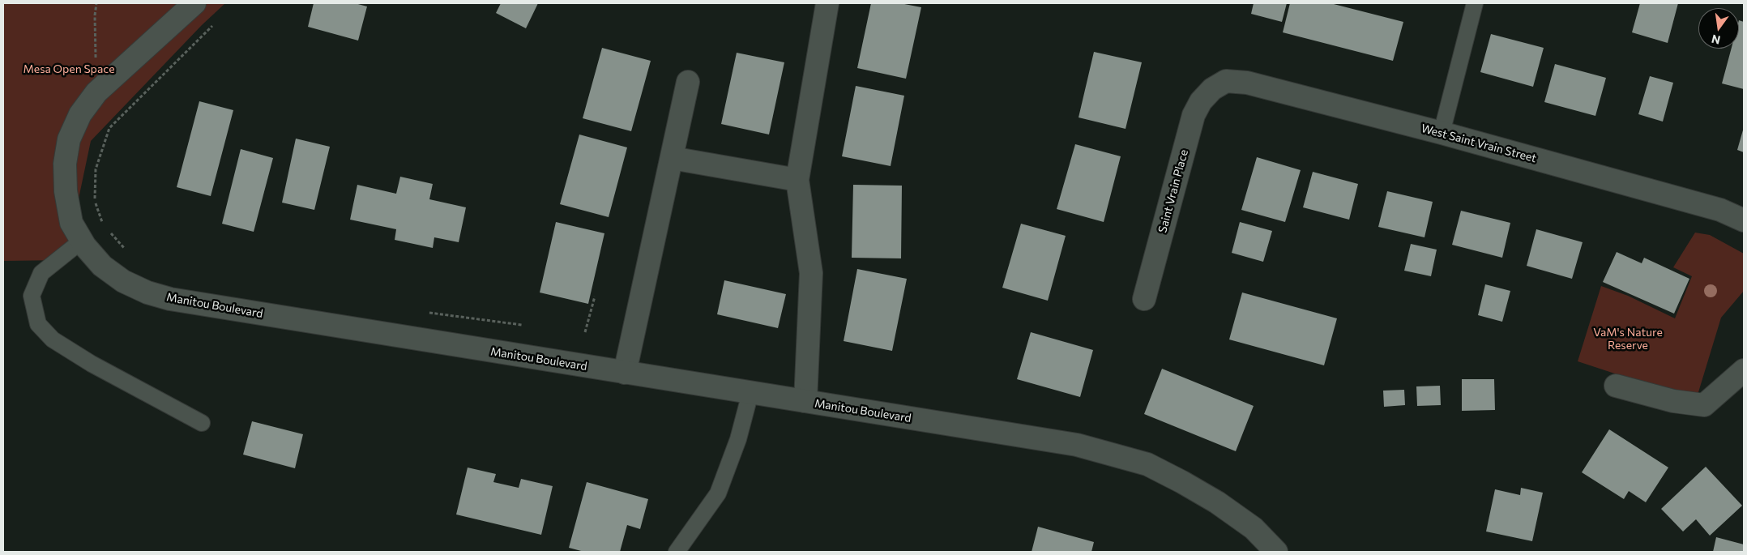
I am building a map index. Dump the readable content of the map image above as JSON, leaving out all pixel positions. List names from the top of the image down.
{
  "streets": {
    "street": ["West Saint Vrain Street", "Saint Vrain Place", "Manitou Boulevard"]
  },
  "crossings": [
    ["West Saint Vrain Street", "Saint Vrain Place"]
  ],
  "parks": ["Mesa Open Space", "VaM's Nature Reserve"],
  "north": "bottom"
}
